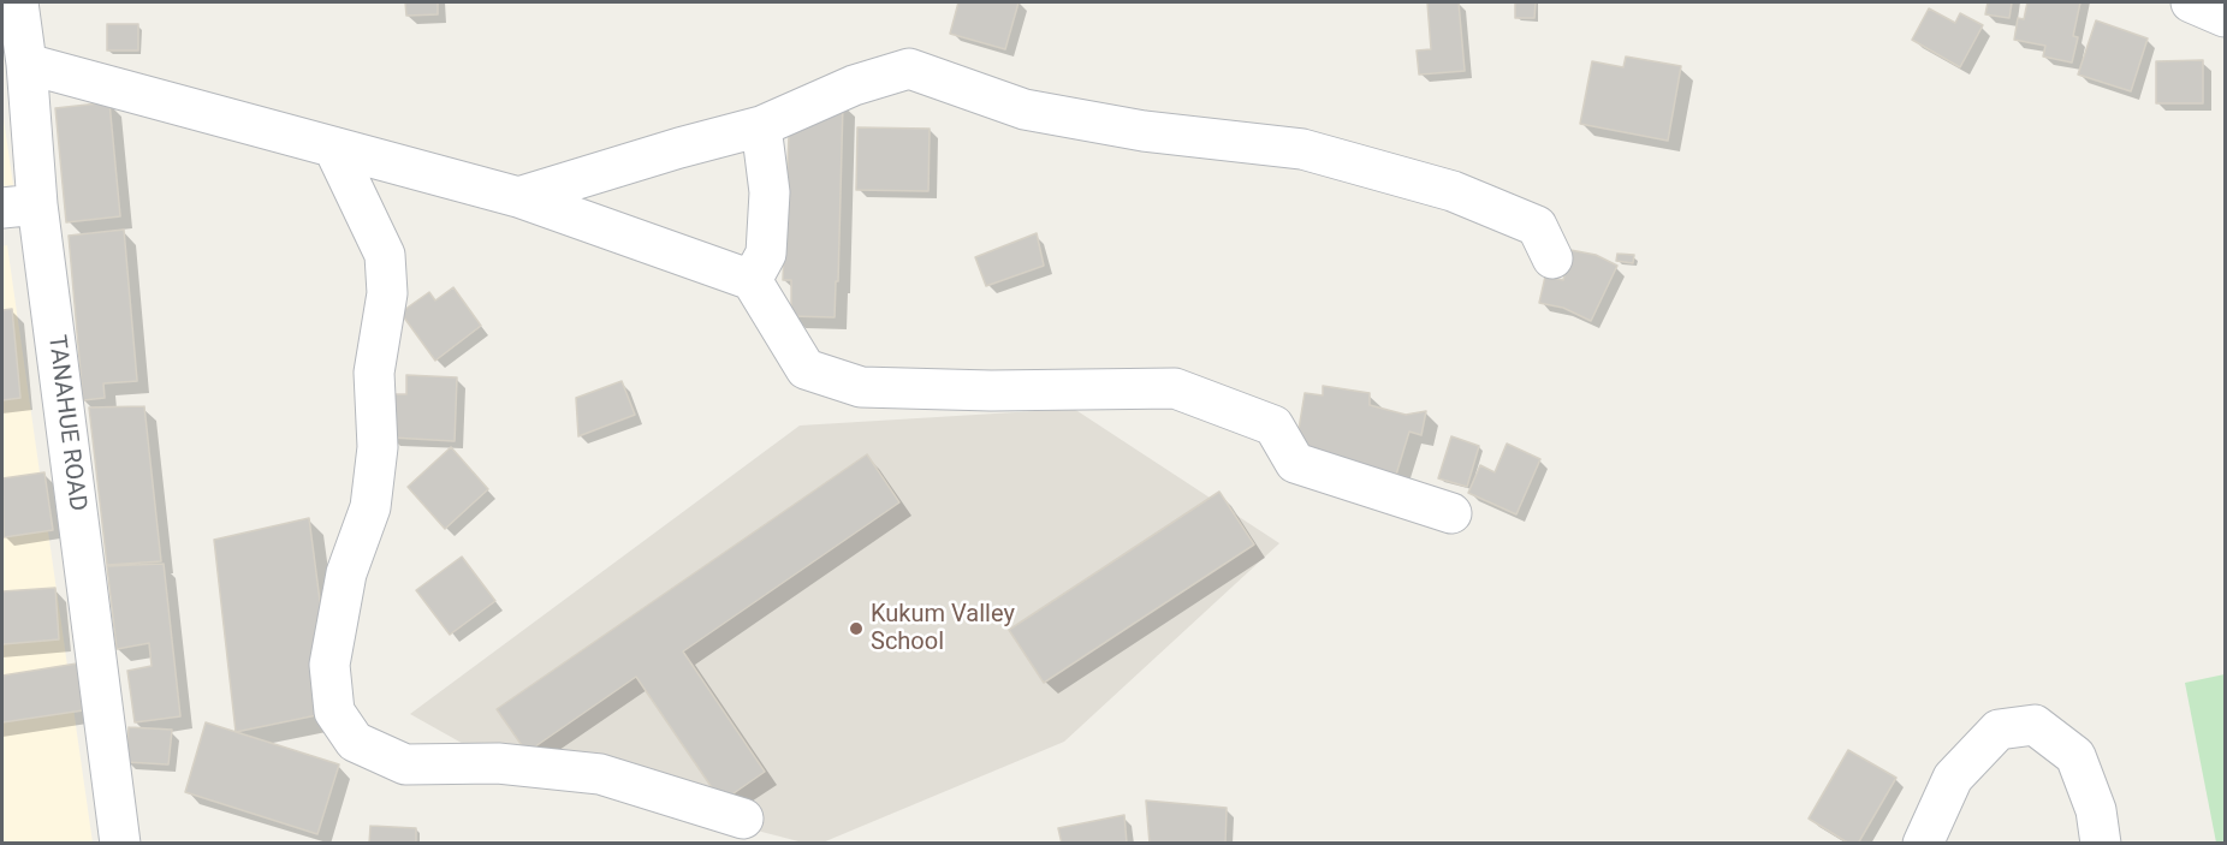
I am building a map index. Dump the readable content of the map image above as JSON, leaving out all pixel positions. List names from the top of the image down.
{
  "streets": {
    "street": ["TANAHUE ROAD"]
  },
  "places": ["Kukum Valley School"]
}
